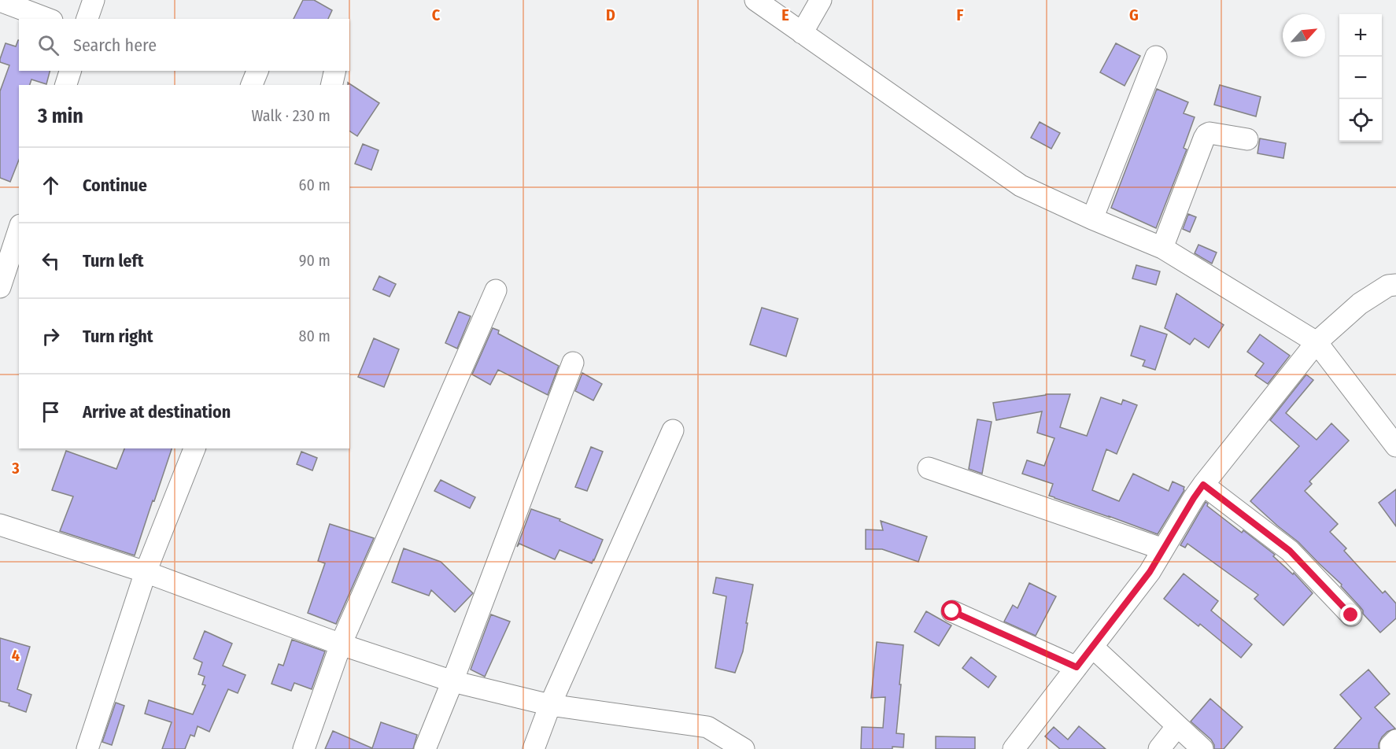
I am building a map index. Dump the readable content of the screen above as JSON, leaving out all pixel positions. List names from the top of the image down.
{
  "north": "top right",
  "page": {
    "map_buttons": ["+", "−"],
    "search": "Search here",
    "heading": ["3 min", "Walk · 230 m"],
    "list": [
      ["Continue", "60 m"],
      ["Turn left", "90 m"],
      ["Turn right", "80 m"],
      "Arrive at destination"
    ]
  },
  "grid": {
    "columns": [
      "C",
      "D",
      "E",
      "F",
      "G"
    ],
    "rows": ["3", "4"]
  }
}
